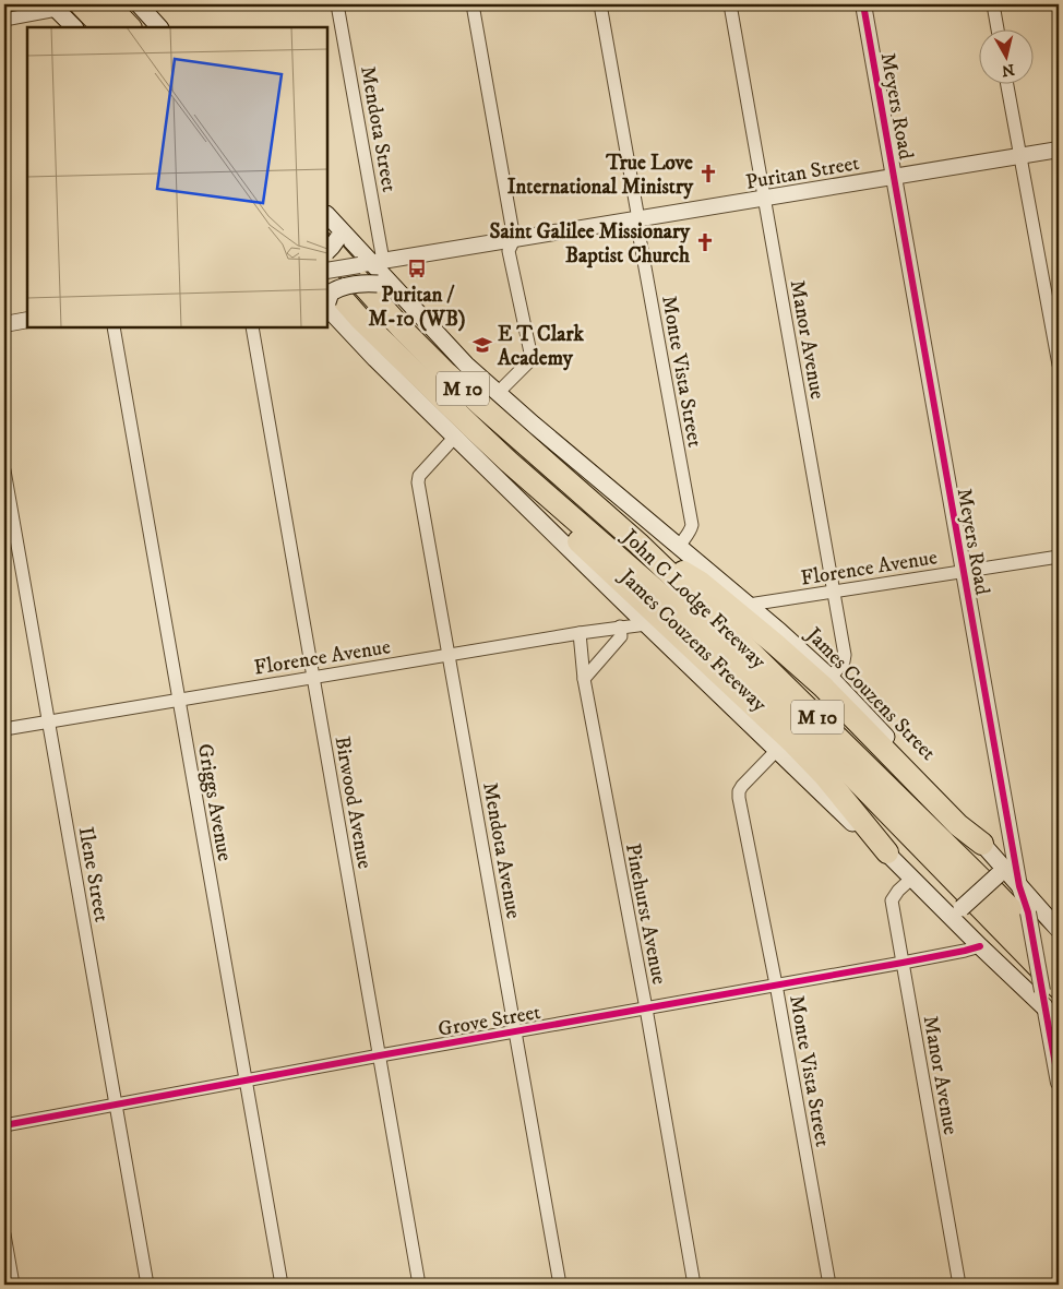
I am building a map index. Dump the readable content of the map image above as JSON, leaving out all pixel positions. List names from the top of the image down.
{
  "streets": {
    "highway": ["M 10", "John C Lodge Freeway"],
    "main road": ["James Couzens Freeway", "James Couzens Street"],
    "street": [
      "Meyers Road",
      "Mendota Street",
      "Puritan Street",
      "Manor Avenue",
      "Monte Vista Street",
      "Florence Avenue",
      "Griggs Avenue",
      "Birwood Avenue",
      "Mendota Avenue",
      "Ilene Street",
      "Pinehurst Avenue",
      "Grove Street"
    ]
  },
  "crossings": [
    ["Meyers Road", "Puritan Street"],
    ["Meyers Road", "Florence Avenue"],
    ["Meyers Road", "John C Lodge Freeway"],
    ["Meyers Road", "James Couzens Freeway"],
    ["Meyers Road", "James Couzens Street"],
    ["Mendota Street", "Puritan Street"],
    ["Puritan Street", "Manor Avenue"],
    ["Puritan Street", "Monte Vista Street"],
    ["Manor Avenue", "Florence Avenue"],
    ["Manor Avenue", "James Couzens Freeway"],
    ["Manor Avenue", "James Couzens Street"],
    ["Manor Avenue", "Grove Street"],
    ["Monte Vista Street", "James Couzens Freeway"],
    ["Monte Vista Street", "James Couzens Street"],
    ["Monte Vista Street", "Grove Street"],
    ["Florence Avenue", "James Couzens Freeway"],
    ["Florence Avenue", "James Couzens Street"],
    ["Florence Avenue", "Griggs Avenue"],
    ["Florence Avenue", "Birwood Avenue"],
    ["Florence Avenue", "Mendota Avenue"],
    ["Florence Avenue", "Ilene Street"],
    ["Florence Avenue", "Pinehurst Avenue"],
    ["James Couzens Freeway", "Mendota Avenue"],
    ["James Couzens Freeway", "Grove Street"],
    ["Griggs Avenue", "Grove Street"],
    ["Birwood Avenue", "Grove Street"],
    ["Mendota Avenue", "Grove Street"],
    ["Ilene Street", "Grove Street"],
    ["Pinehurst Avenue", "Grove Street"]
  ],
  "places": {
    "church": ["True Love International Ministry", "Saint Galilee Missionary Baptist Church"],
    "bus stop": ["Puritan / M-10 (WB)"],
    "school or university": ["E T Clark Academy"]
  },
  "north": "bottom"
}
